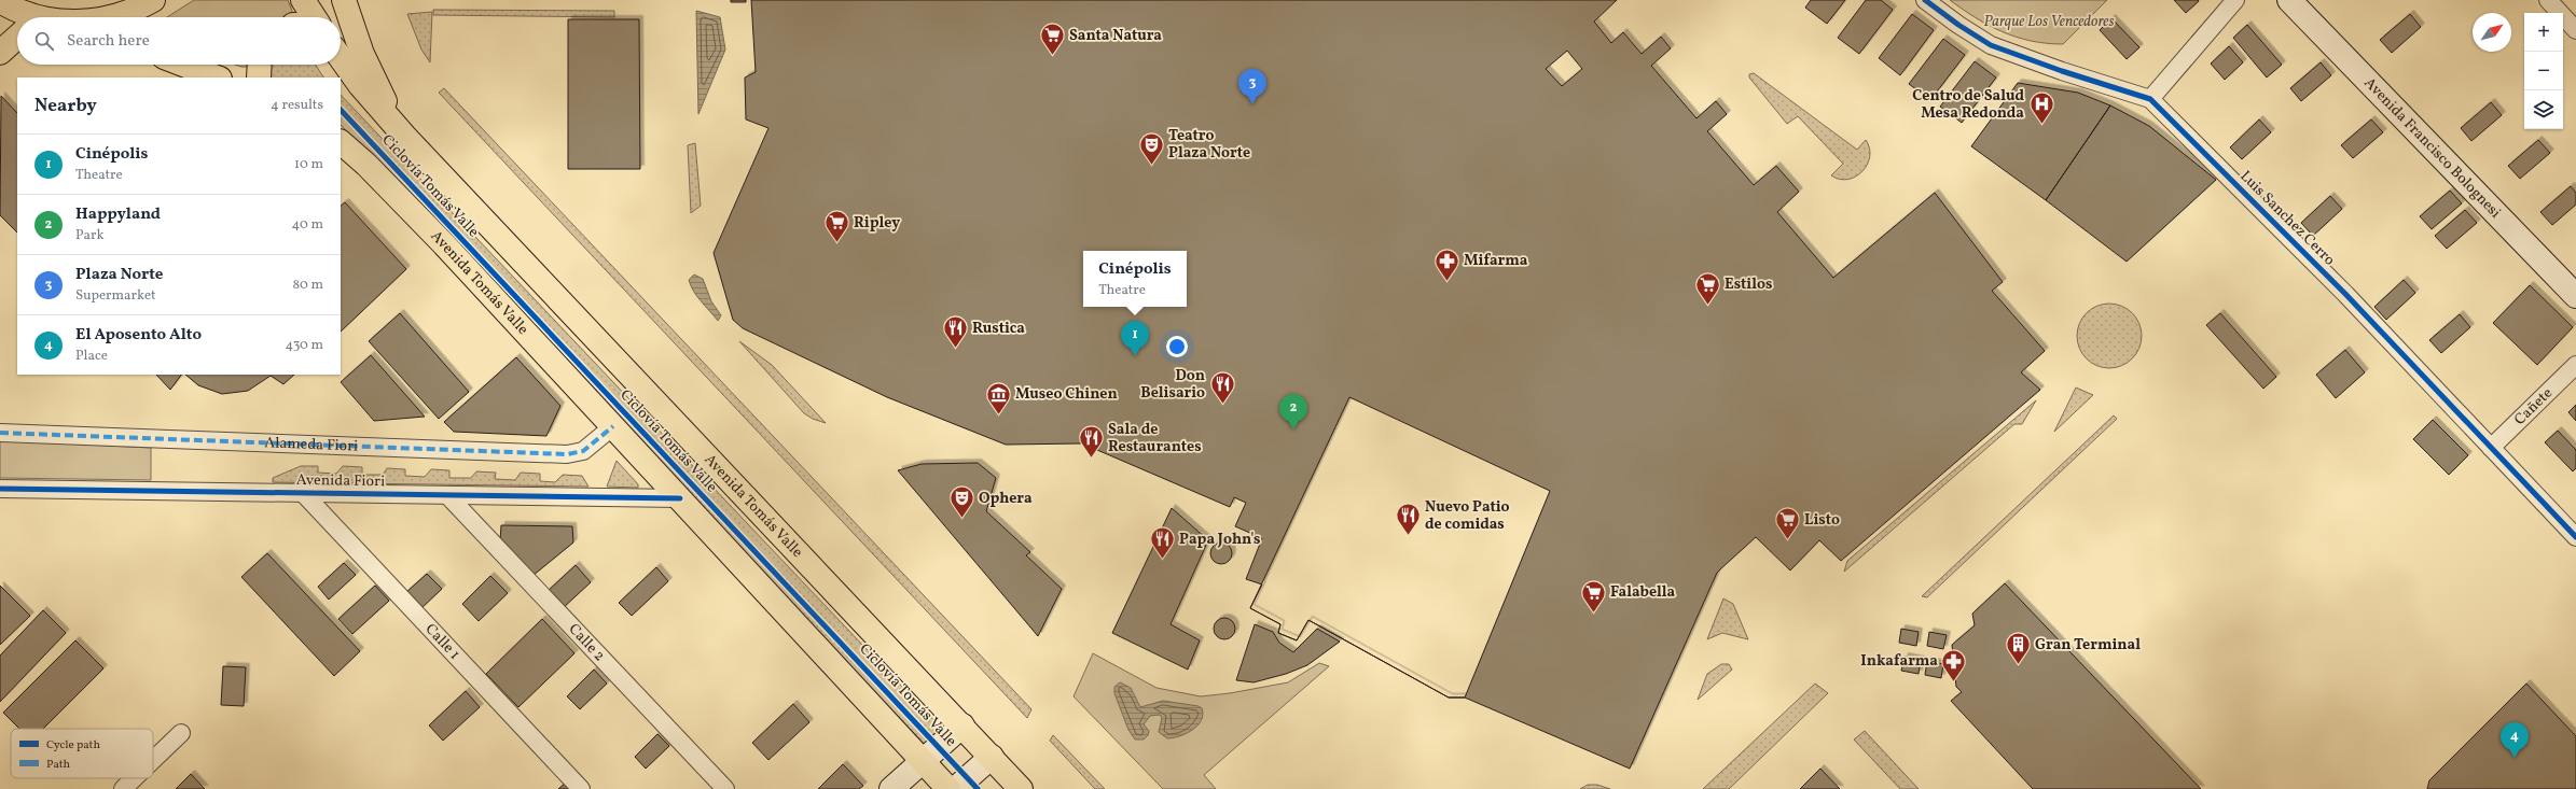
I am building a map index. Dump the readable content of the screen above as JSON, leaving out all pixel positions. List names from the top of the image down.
{
  "streets": {
    "main road": ["Avenida Tomás Valle"],
    "street": [
      "Avenida Francisco Bolognesi",
      "Luis Sanchez Cerro",
      "Cañete",
      "Alameda Fiori",
      "Avenida Fiori",
      "Calle 1",
      "Calle 2"
    ],
    "cycle path": ["Ciclovía Tomás Valle"]
  },
  "crossings": [
    ["Luis Sanchez Cerro", "Cañete"],
    ["Avenida Tomás Valle", "Alameda Fiori"],
    ["Avenida Tomás Valle", "Avenida Fiori"],
    ["Avenida Fiori", "Calle 1"],
    ["Avenida Fiori", "Calle 2"]
  ],
  "parks": ["Parque Los Vencedores"],
  "places": {
    "supermarket": [
      "Santa Natura",
      "Ripley",
      "Estilos",
      "Listo",
      "Falabella"
    ],
    "hospital": ["Centro de Salud Mesa Redonda"],
    "theatre": ["Teatro Plaza Norte", "Ophera"],
    "pharmacy": ["Mifarma", "Inkafarma"],
    "restaurant": [
      "Rustica",
      "Don Belisario",
      "Sala de Restaurantes",
      "Nuevo Patio de comidas",
      "Papa John's"
    ],
    "museum": ["Museo Chinen"],
    "building": ["Gran Terminal"]
  },
  "legend": ["Cycle path", "Path"],
  "north": "top right",
  "page": {
    "map_buttons": ["+", "−"],
    "search": "Search here",
    "pins": [
      "3",
      "1",
      "2",
      "4"
    ],
    "heading": ["Nearby", "4 results"],
    "list": [
      {
        "mark": "1",
        "name": "Cinépolis",
        "note": "Theatre",
        "value": "10 m"
      },
      {
        "mark": "2",
        "name": "Happyland",
        "note": "Park",
        "value": "40 m"
      },
      {
        "mark": "3",
        "name": "Plaza Norte",
        "note": "Supermarket",
        "value": "80 m"
      },
      {
        "mark": "4",
        "name": "El Aposento Alto",
        "note": "Place",
        "value": "430 m"
      }
    ],
    "popup": ["Cinépolis", "Theatre"]
  }
}
